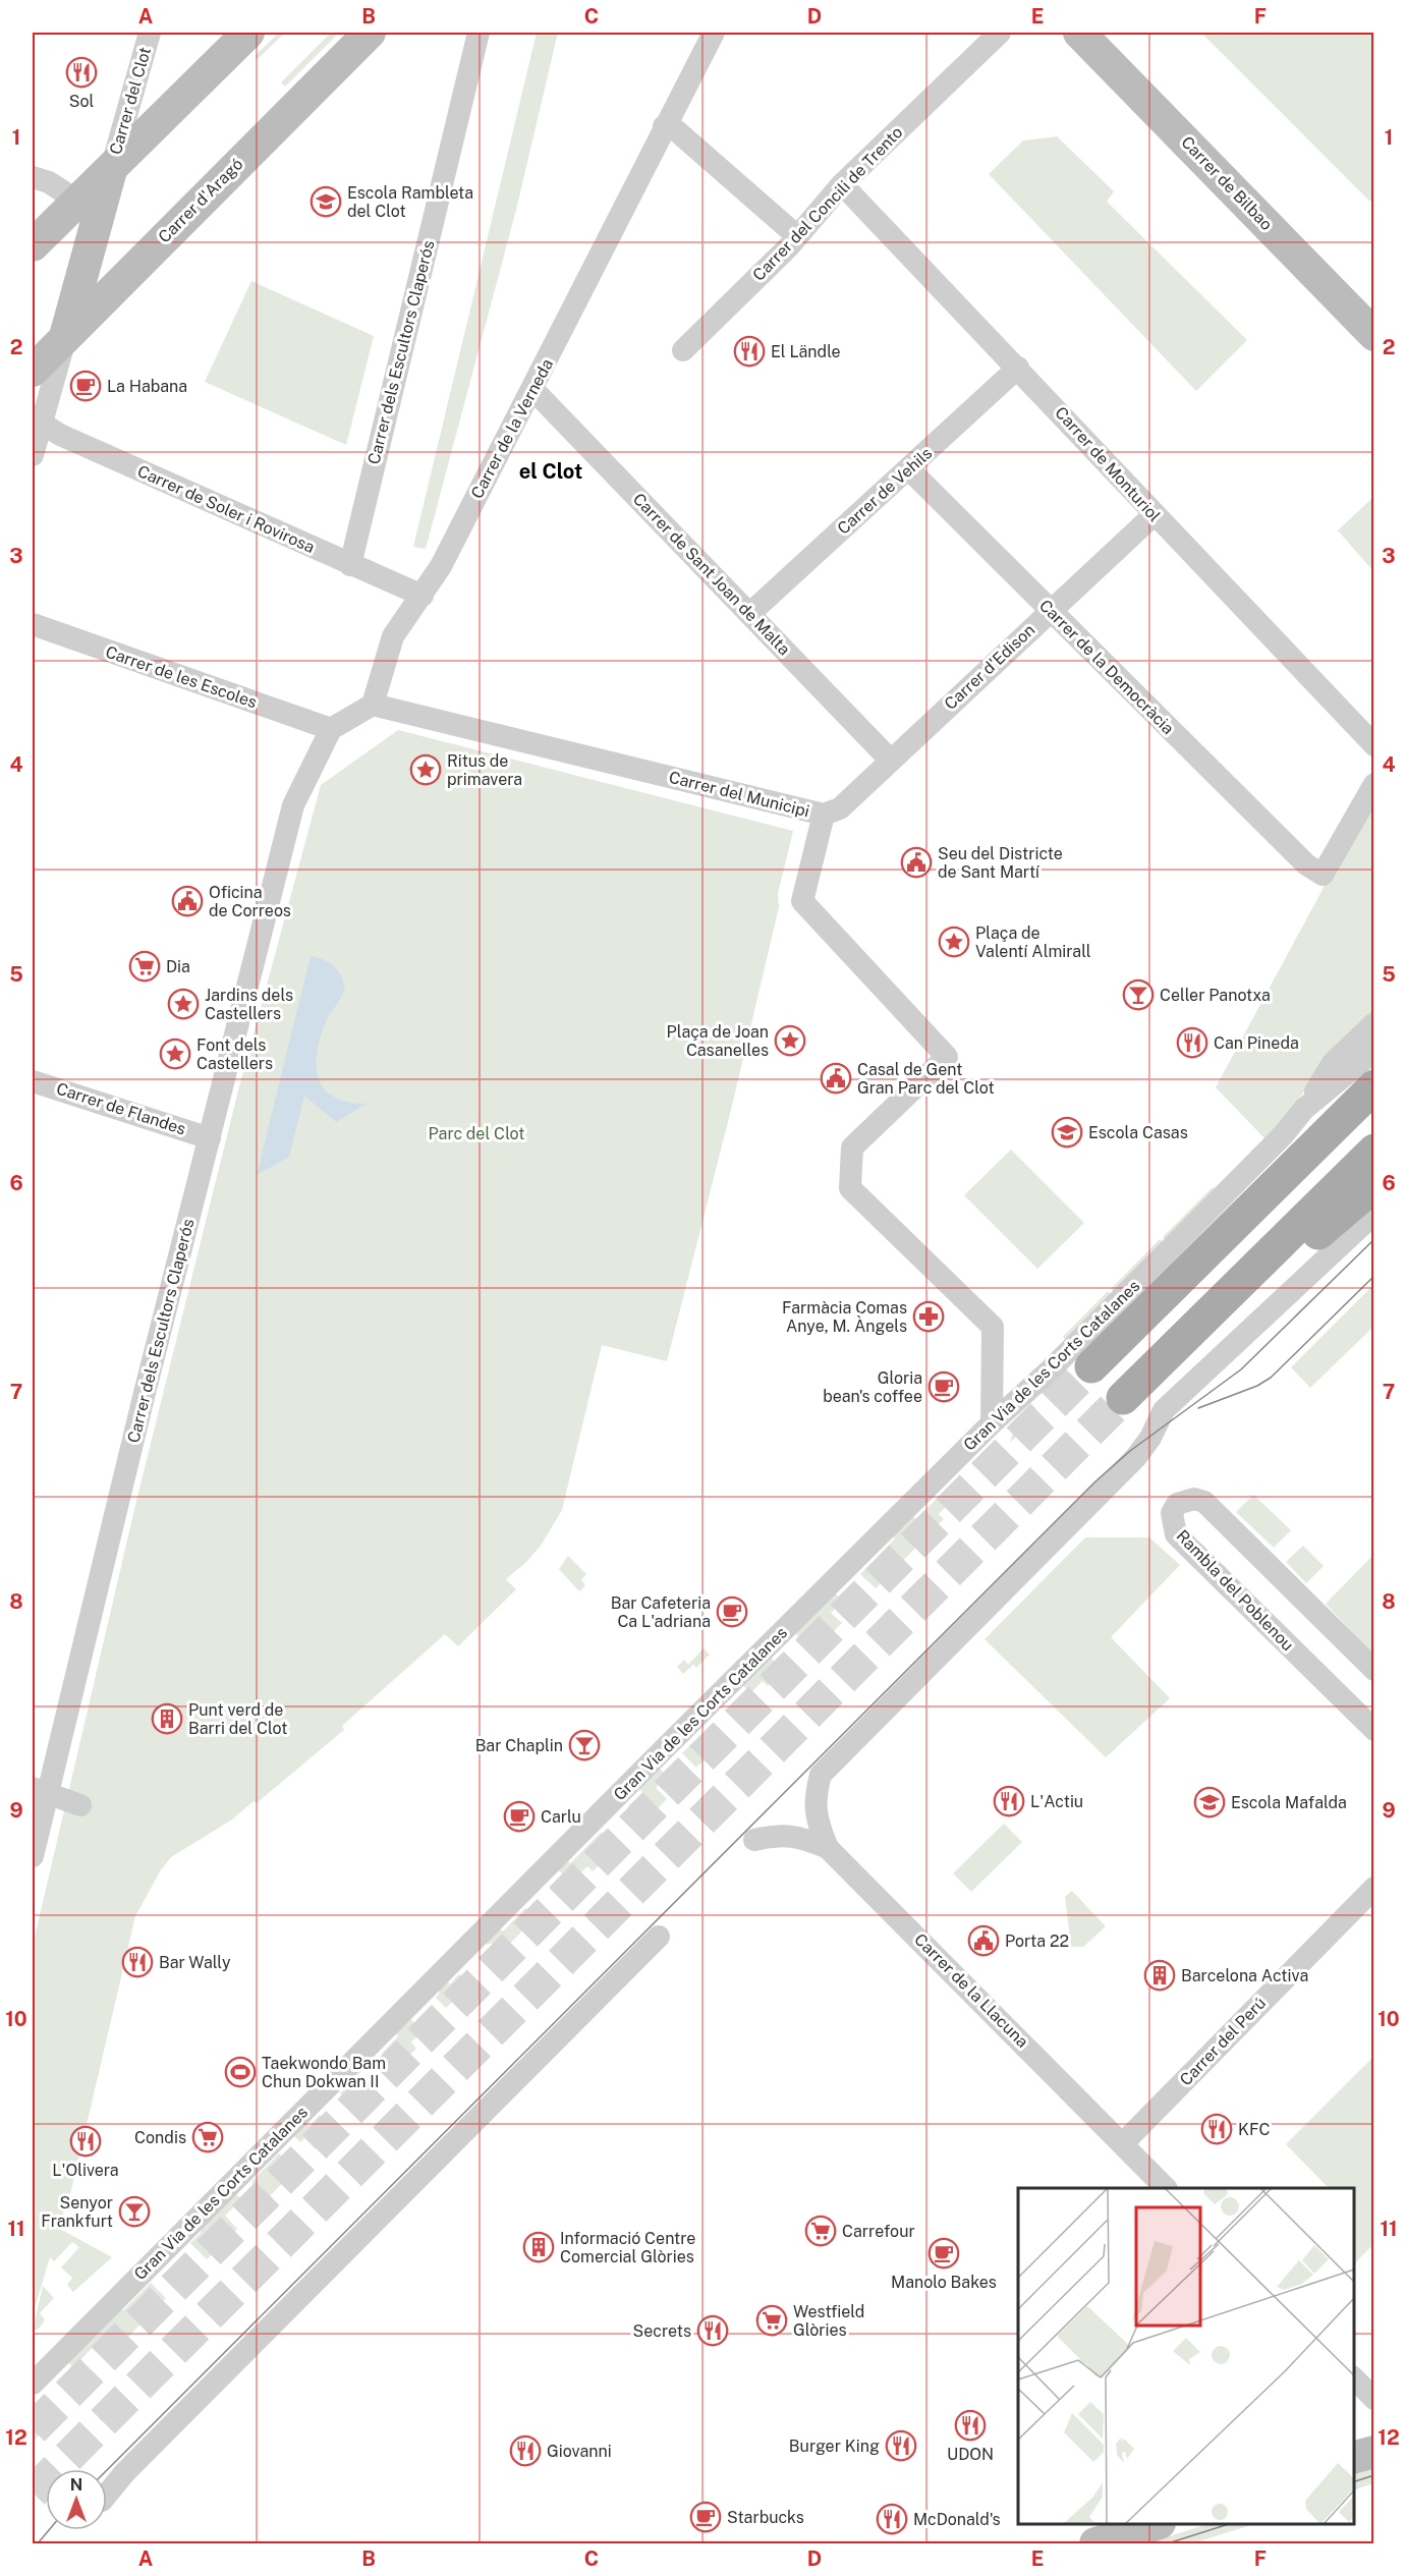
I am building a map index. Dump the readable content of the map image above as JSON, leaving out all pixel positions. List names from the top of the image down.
{
  "streets": {
    "main road": ["Gran Via de les Corts Catalanes"],
    "street": [
      "Carrer del Clot",
      "Carrer de Bilbao",
      "Carrer d'Aragó",
      "Carrer del Concili de Trento",
      "Carrer dels Escultors Claperós",
      "Carrer de la Verneda",
      "Carrer de Monturiol",
      "Carrer de Vehils",
      "Carrer de Soler i Rovirosa",
      "Carrer de Sant Joan de Malta",
      "Carrer d'Edison",
      "Carrer de la Democràcia",
      "Carrer de les Escoles",
      "Carrer del Municipi",
      "Carrer de Flandes",
      "Rambla del Poblenou",
      "Carrer de la Llacuna",
      "Carrer del Perú"
    ]
  },
  "crossings": [
    ["Carrer del Concili de Trento", "Carrer de Monturiol"],
    ["Carrer dels Escultors Claperós", "Carrer de Soler i Rovirosa"],
    ["Carrer dels Escultors Claperós", "Carrer de les Escoles"],
    ["Carrer dels Escultors Claperós", "Carrer de Flandes"],
    ["Carrer de la Verneda", "Carrer de Soler i Rovirosa"],
    ["Carrer de la Verneda", "Carrer de Sant Joan de Malta"],
    ["Carrer de la Verneda", "Carrer del Municipi"],
    ["Carrer de Monturiol", "Carrer de Vehils"],
    ["Carrer de Monturiol", "Carrer d'Edison"],
    ["Carrer de Vehils", "Carrer de Sant Joan de Malta"],
    ["Carrer de Vehils", "Carrer de la Democràcia"],
    ["Carrer de Sant Joan de Malta", "Carrer d'Edison"],
    ["Carrer d'Edison", "Carrer de la Democràcia"],
    ["Carrer d'Edison", "Carrer del Municipi"],
    ["Carrer del Municipi", "Gran Via de les Corts Catalanes"],
    ["Carrer de la Llacuna", "Carrer del Perú"]
  ],
  "districts": ["el Clot"],
  "parks": ["Parc del Clot"],
  "places": {
    "restaurant": [
      "Sol",
      "El Ländle",
      "Can Pineda",
      "L'Actiu",
      "Bar Wally",
      "KFC",
      "L'Olivera",
      "Secrets",
      "UDON",
      "Burger King",
      "Giovanni",
      "McDonald's"
    ],
    "school or university": ["Escola Rambleta del Clot", "Escola Casas", "Escola Mafalda"],
    "cafe": [
      "La Habana",
      "Gloria bean's coffee",
      "Bar Cafeteria Ca L'adriana",
      "Carlu",
      "Manolo Bakes",
      "Starbucks"
    ],
    "place": [
      "Ritus de primavera",
      "Plaça de Valentí Almirall",
      "Jardins dels Castellers",
      "Plaça de Joan Casanelles",
      "Font dels Castellers"
    ],
    "public building": [
      "Seu del Districte de Sant Martí",
      "Oficina de Correos",
      "Casal de Gent Gran Parc del Clot",
      "Porta 22"
    ],
    "supermarket": [
      "Dia",
      "Condis",
      "Carrefour",
      "Westfield Glòries"
    ],
    "bar": ["Celler Panotxa", "Bar Chaplin", "Senyor Frankfurt"],
    "pharmacy": ["Farmàcia Comas Anye, M. Àngels"],
    "building": ["Punt verd de Barri del Clot", "Barcelona Activa", "Informació Centre Comercial Glòries"],
    "sports": ["Taekwondo Bam Chun Dokwan II"]
  },
  "north": "top",
  "grid": {
    "columns": [
      "A",
      "B",
      "C",
      "D",
      "E",
      "F"
    ],
    "rows": [
      "1",
      "2",
      "3",
      "4",
      "5",
      "6",
      "7",
      "8",
      "9",
      "10",
      "11",
      "12"
    ]
  }
}
